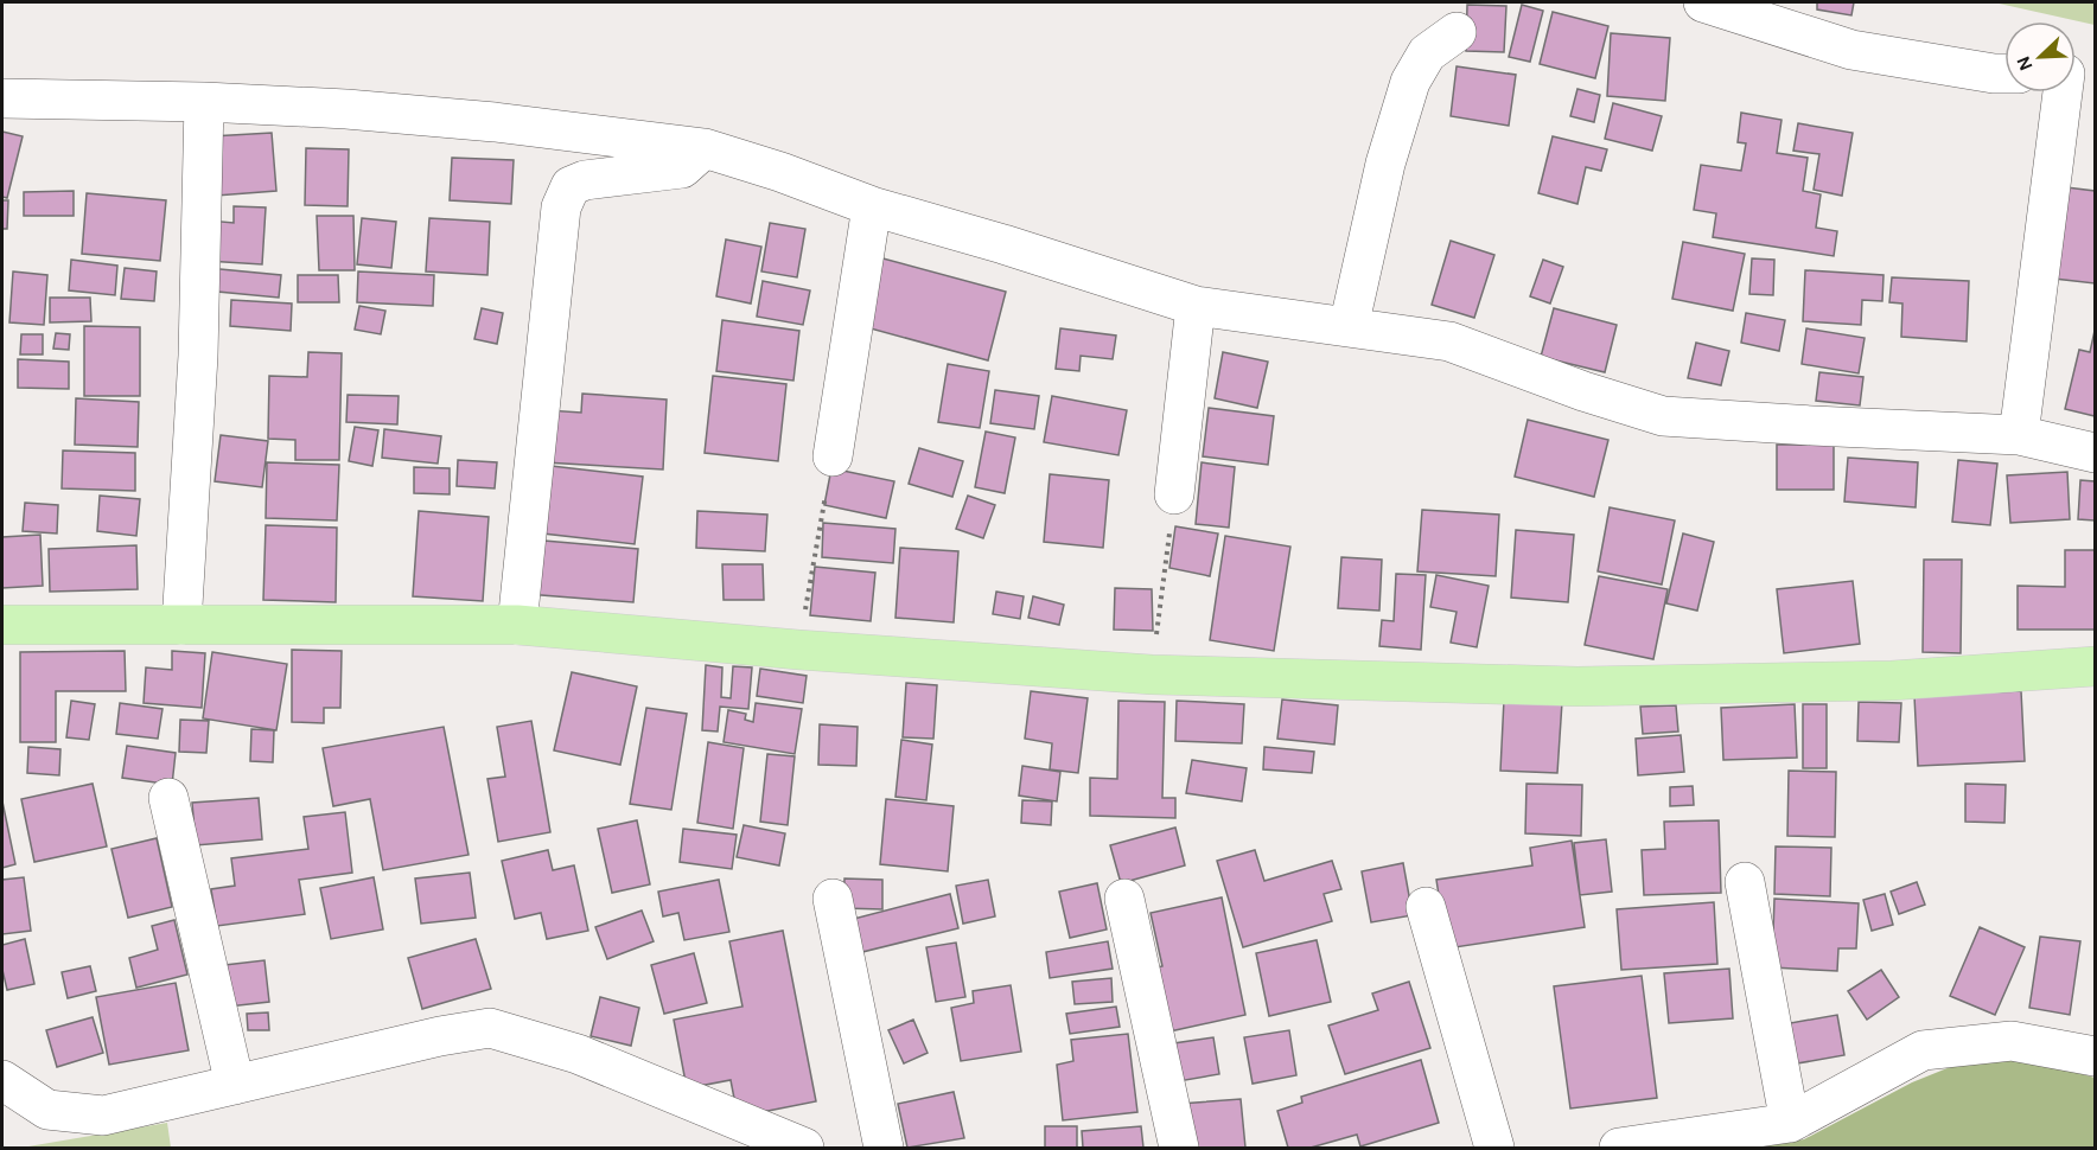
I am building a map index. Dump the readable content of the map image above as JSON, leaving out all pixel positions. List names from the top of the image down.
{
  "north": "bottom left"
}
